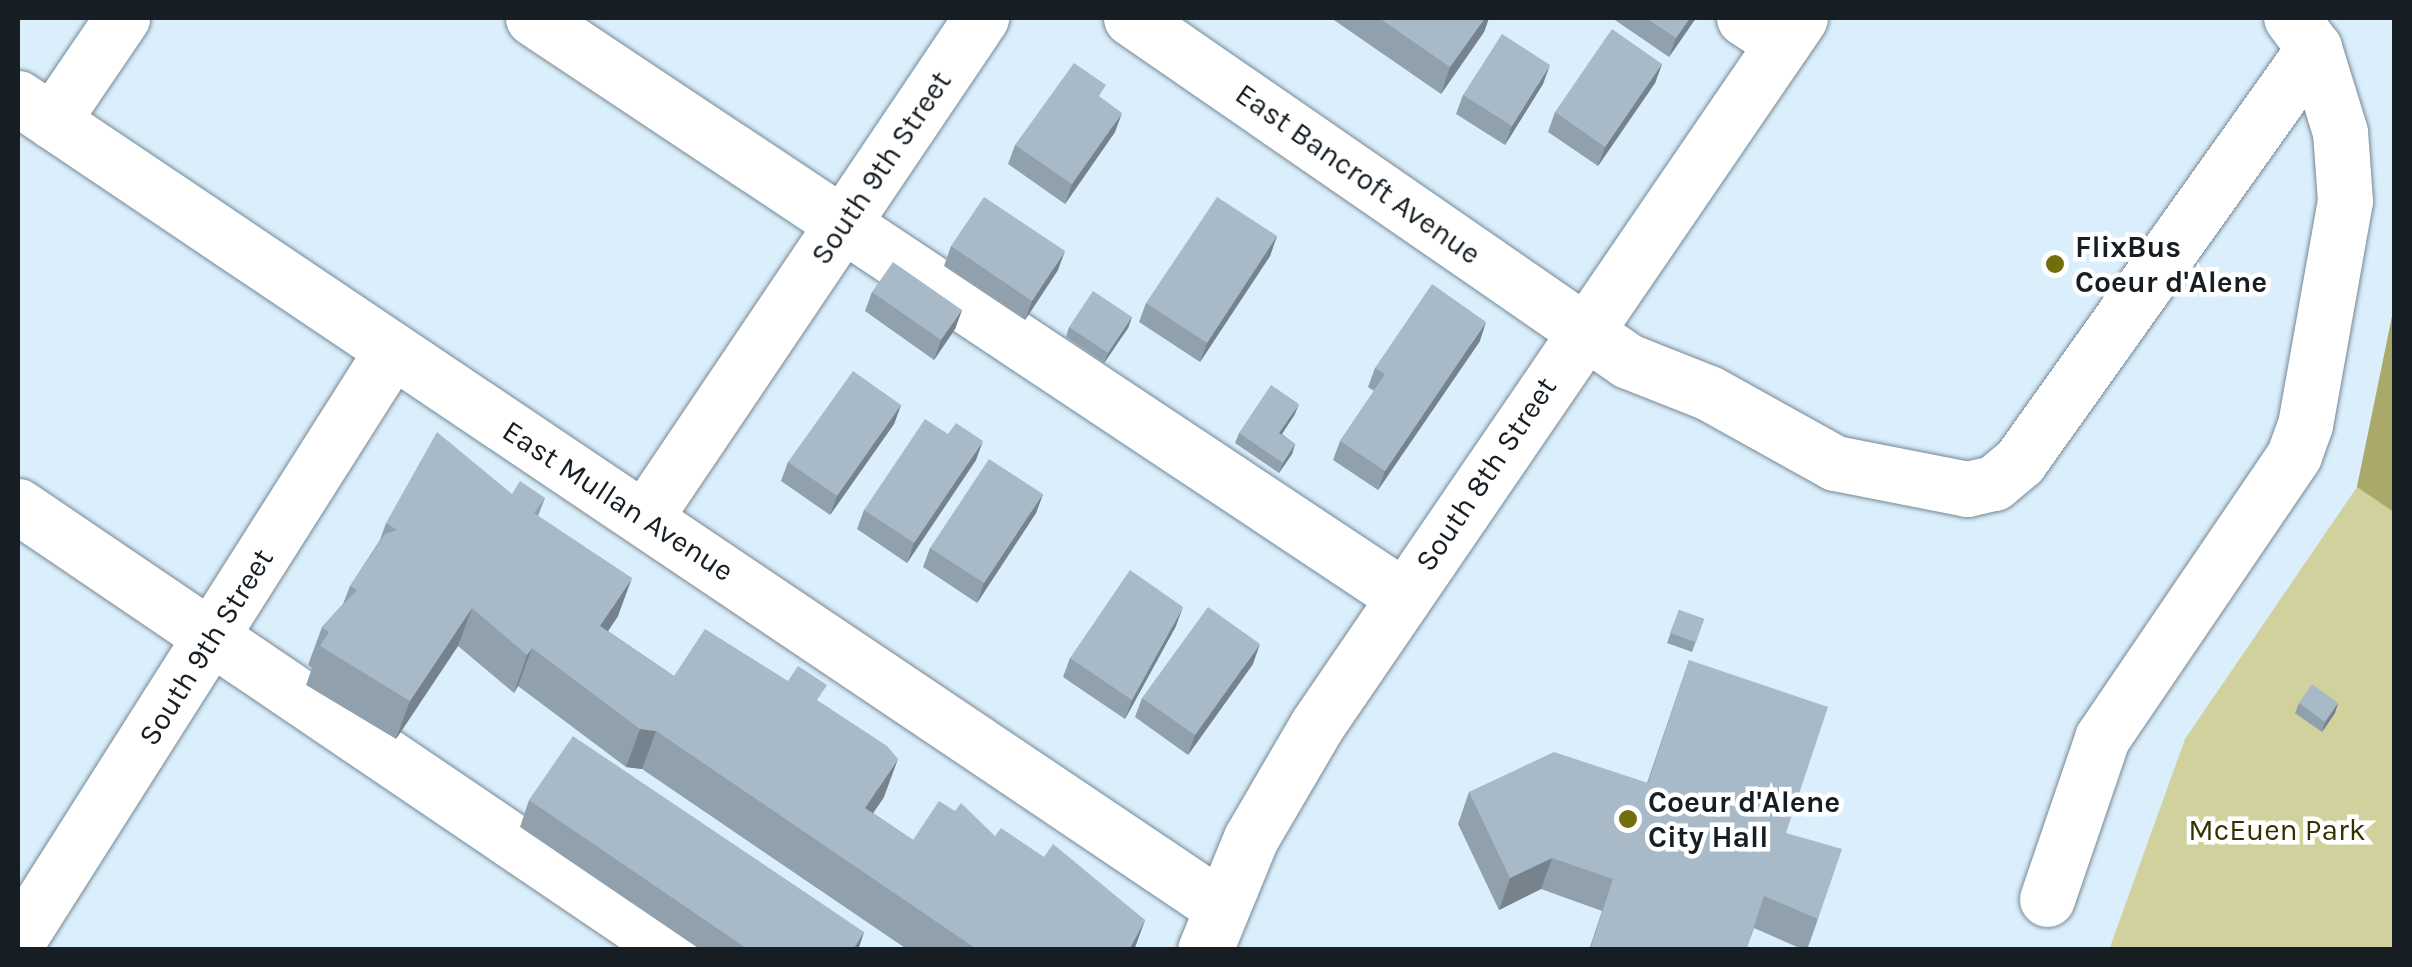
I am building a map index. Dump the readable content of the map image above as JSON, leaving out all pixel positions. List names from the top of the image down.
{
  "streets": {
    "street": [
      "South 9th Street",
      "East Bancroft Avenue",
      "South 8th Street",
      "East Mullan Avenue"
    ]
  },
  "crossings": [
    ["South 9th Street", "East Mullan Avenue"],
    ["East Bancroft Avenue", "South 8th Street"],
    ["South 8th Street", "East Mullan Avenue"]
  ],
  "parks": ["McEuen Park"],
  "places": ["FlixBus Coeur d'Alene", "Coeur d'Alene City Hall"]
}
